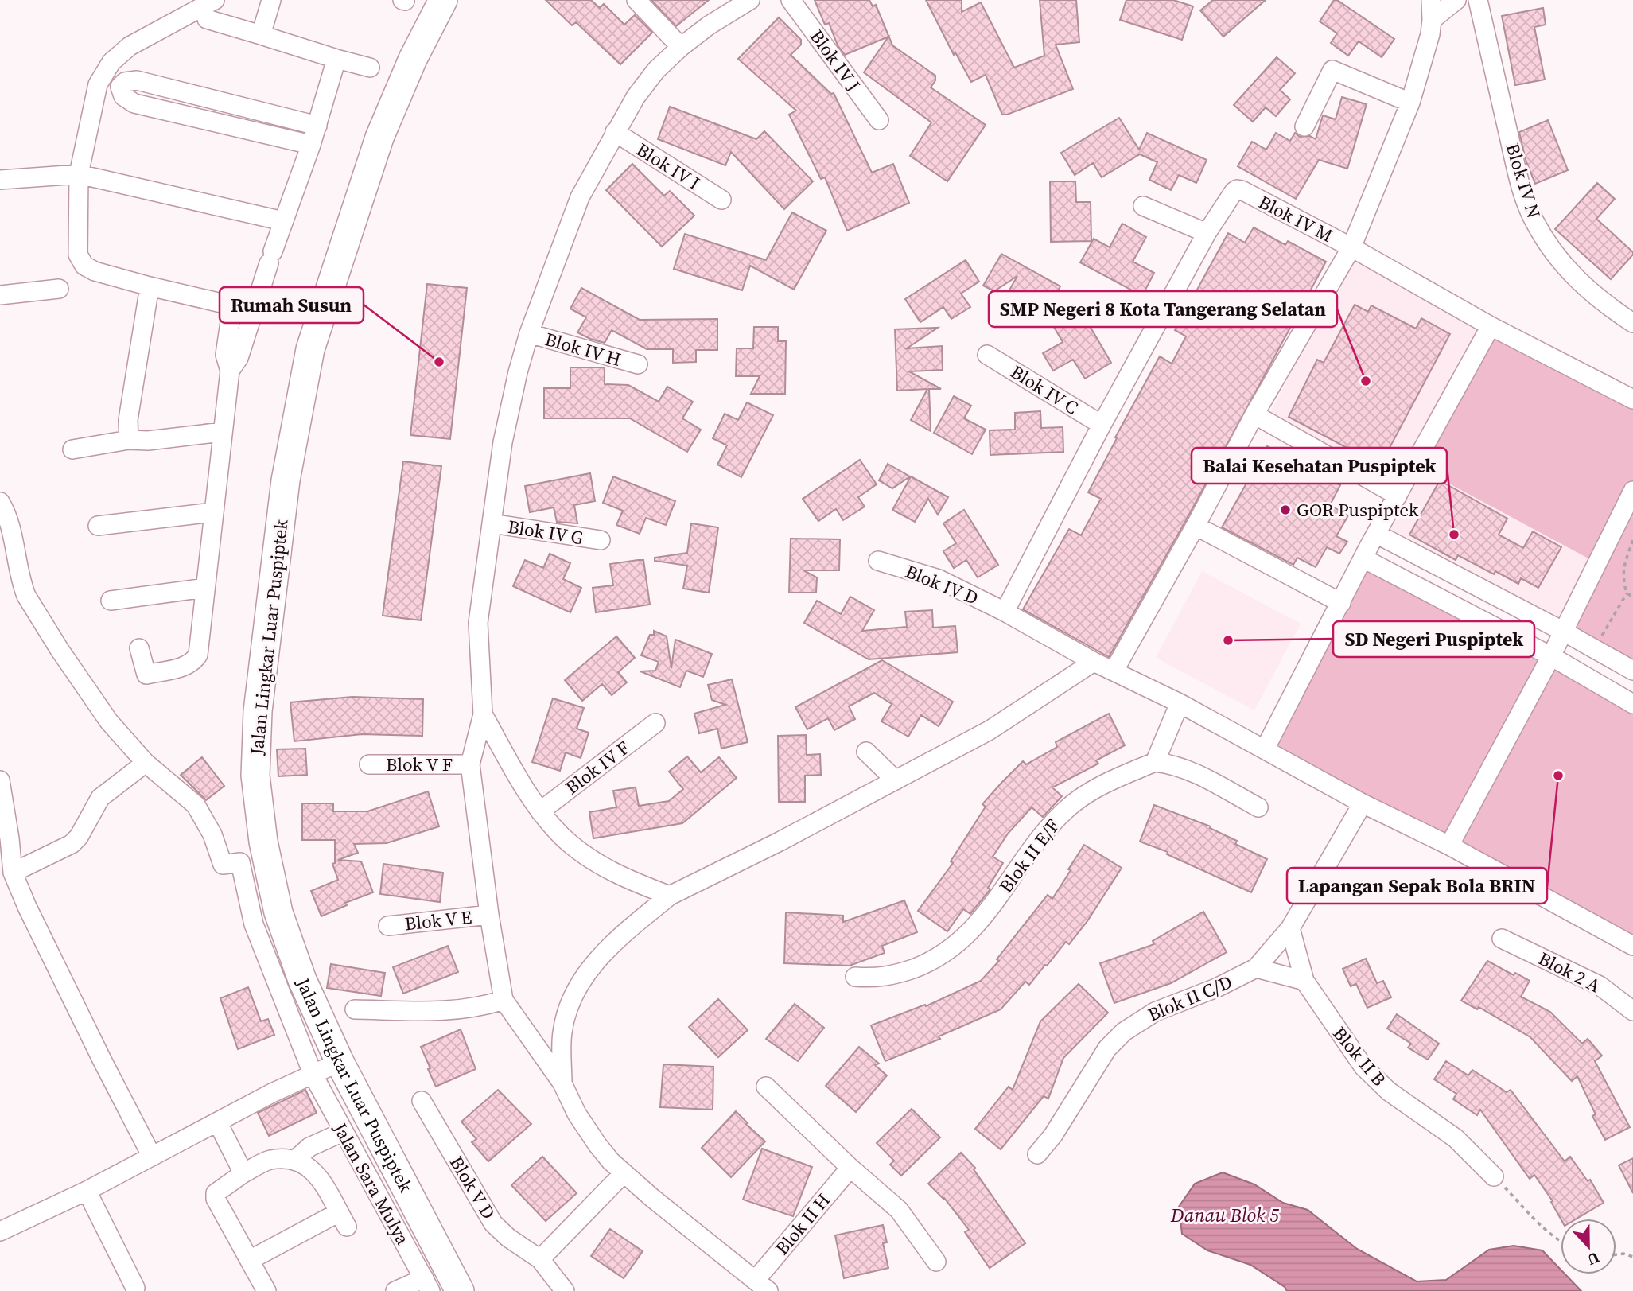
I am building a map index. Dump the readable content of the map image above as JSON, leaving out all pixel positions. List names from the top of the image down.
{
  "streets": {
    "main road": ["Jalan Lingkar Luar Puspiptek"],
    "street": [
      "Blok IV J",
      "Blok IV I",
      "Blok IV N",
      "Blok IV M",
      "Blok IV H",
      "Blok IV C",
      "Blok IV G",
      "Blok IV D",
      "Blok V F",
      "Blok IV F",
      "Blok II E/F",
      "Blok V E",
      "Blok 2 A",
      "Blok II C/D",
      "Blok II B",
      "Jalan Sara Mulya",
      "Blok V D",
      "Blok II H"
    ]
  },
  "crossings": [
    ["Blok IV M", "Blok IV C"],
    ["Blok IV M", "Blok IV D"],
    ["Blok IV D", "Blok II C/D"],
    ["Blok II C/D", "Blok II B"]
  ],
  "water": ["Danau Blok 5"],
  "places": [
    "Rumah Susun",
    "SMP Negeri 8 Kota Tangerang Selatan",
    "GOR Puspiptek",
    "Balai Kesehatan Puspiptek",
    "SD Negeri Puspiptek",
    "Lapangan Sepak Bola BRIN"
  ],
  "north": "bottom"
}
